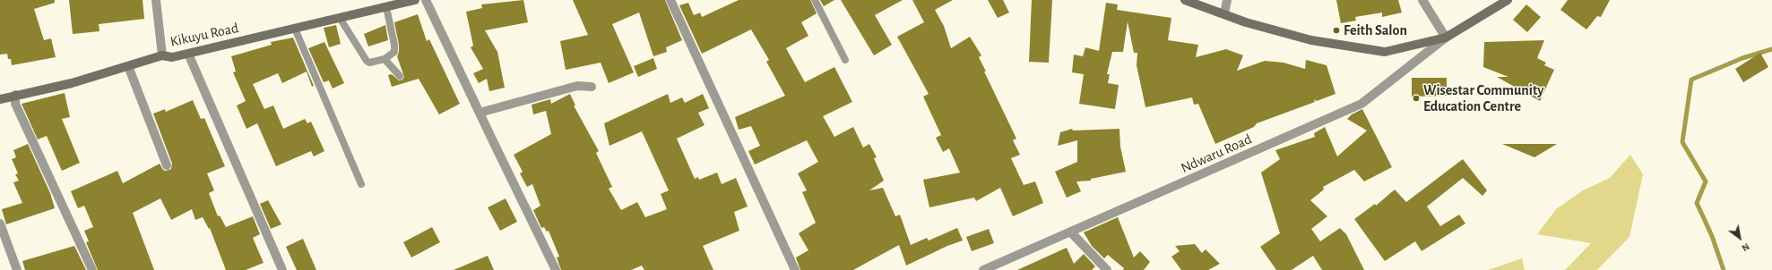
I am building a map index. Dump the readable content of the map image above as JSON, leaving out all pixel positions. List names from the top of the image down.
{
  "streets": {
    "main road": ["Kikuyu Road"],
    "street": ["Ndwaru Road"]
  },
  "places": ["Feith Salon", "Wisestar Community Education Centre"],
  "north": "bottom right"
}
